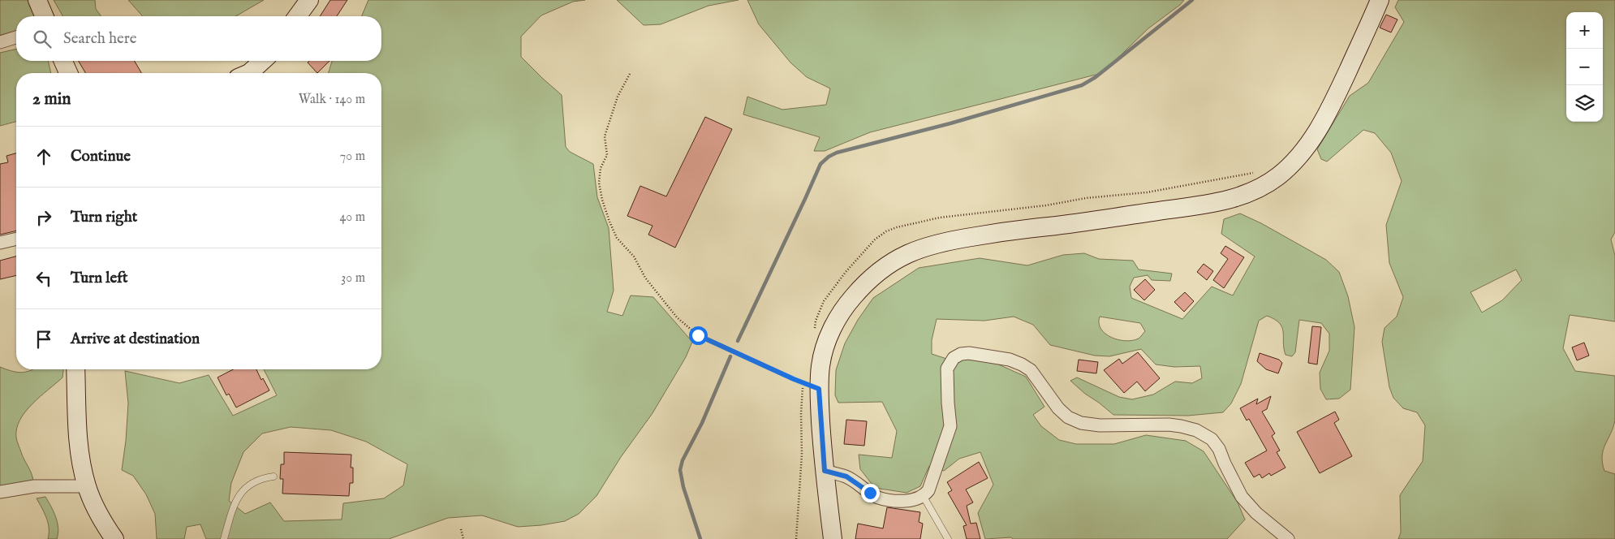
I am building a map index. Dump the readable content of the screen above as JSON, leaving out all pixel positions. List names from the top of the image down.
{
  "page": {
    "map_buttons": ["+", "−"],
    "search": "Search here",
    "heading": ["2 min", "Walk · 140 m"],
    "list": [
      ["Continue", "70 m"],
      ["Turn right", "40 m"],
      ["Turn left", "30 m"],
      "Arrive at destination"
    ]
  }
}
